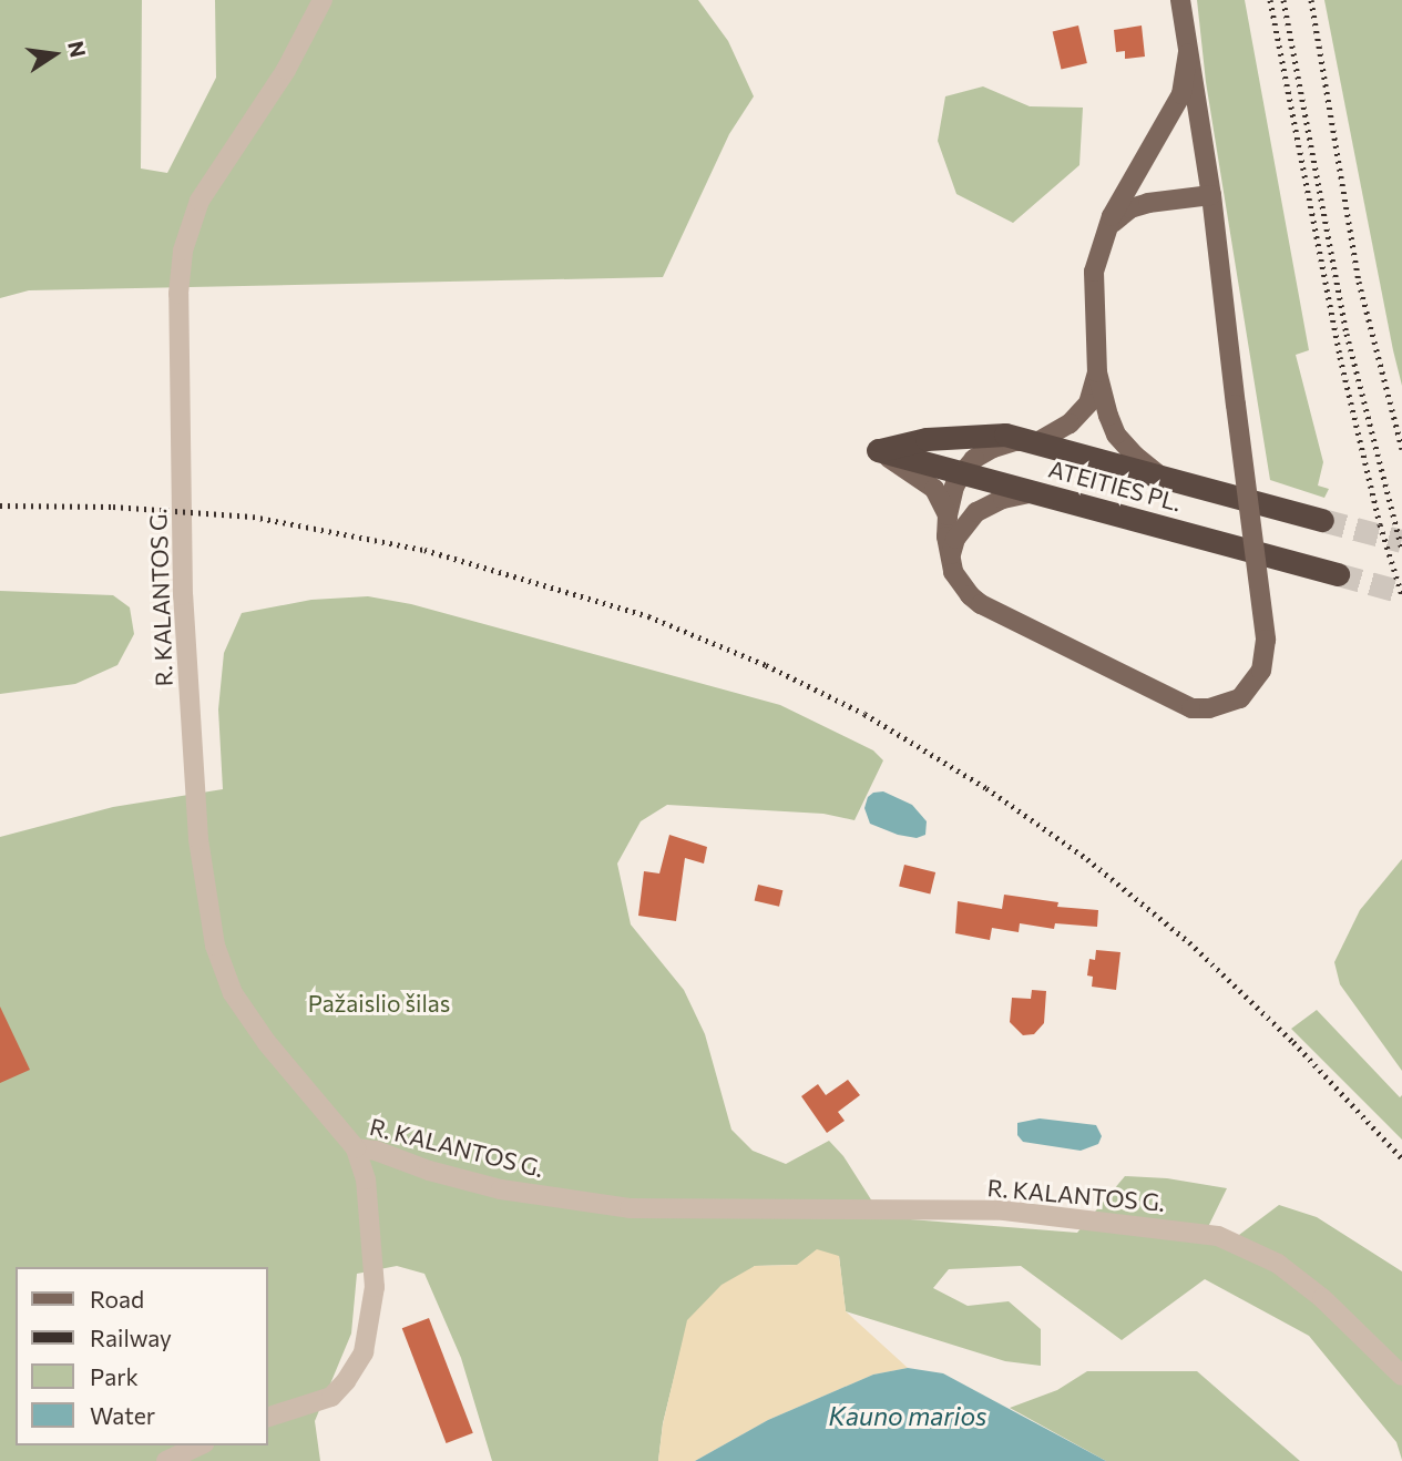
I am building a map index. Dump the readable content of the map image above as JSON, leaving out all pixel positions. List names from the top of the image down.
{
  "streets": {
    "highway": ["ATEITIES PL."],
    "street": ["R. KALANTOS G."]
  },
  "water": ["Kauno marios"],
  "parks": ["Pažaislio šilas"],
  "legend": [
    "Road",
    "Railway",
    "Park",
    "Water"
  ],
  "north": "right"
}
